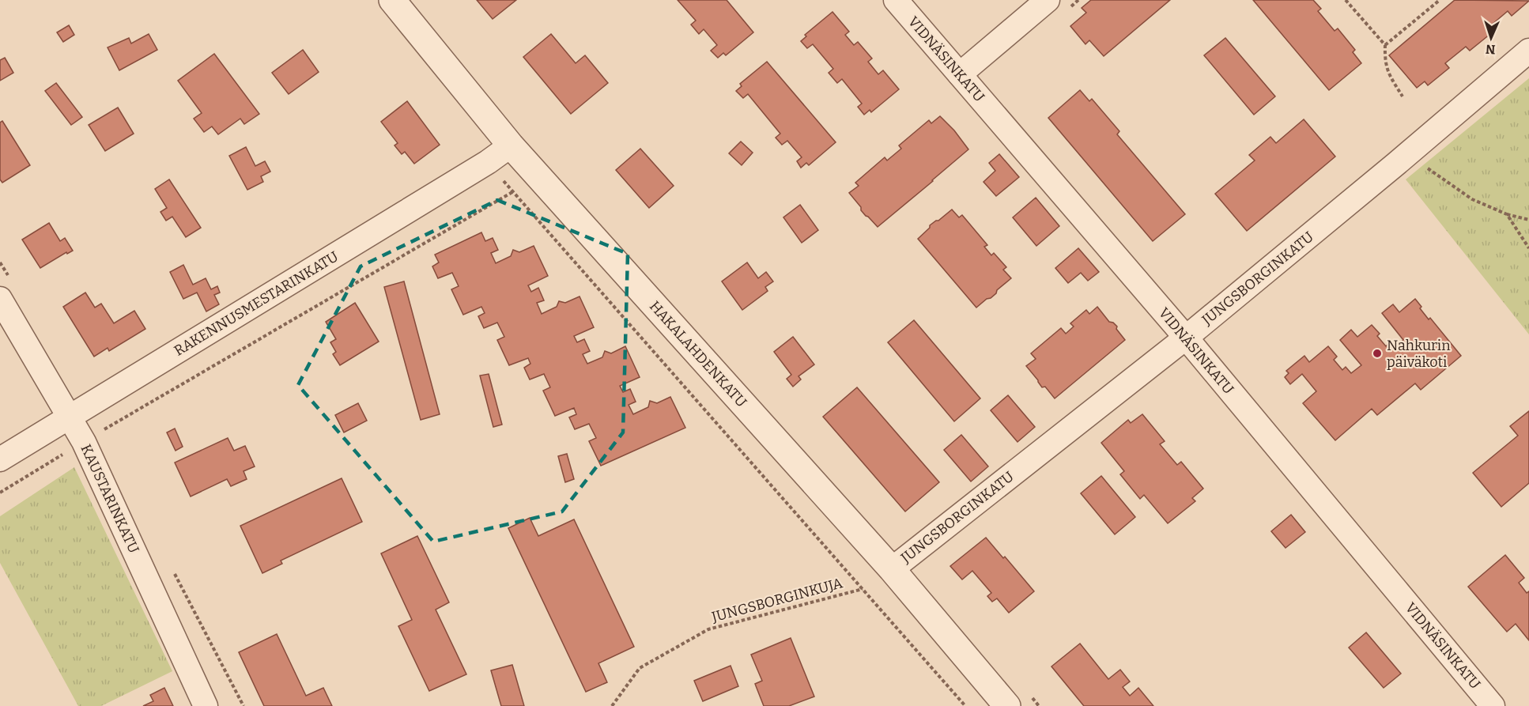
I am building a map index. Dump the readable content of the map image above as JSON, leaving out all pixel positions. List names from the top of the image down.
{
  "streets": {
    "street": [
      "VIDNÄSINKATU",
      "JUNGSBORGINKATU",
      "RAKENNUSMESTARINKATU",
      "HAKALAHDENKATU",
      "KAUSTARINKATU"
    ],
    "path": ["JUNGSBORGINKUJA"]
  },
  "crossings": [
    ["VIDNÄSINKATU", "JUNGSBORGINKATU"],
    ["JUNGSBORGINKATU", "HAKALAHDENKATU"],
    ["RAKENNUSMESTARINKATU", "HAKALAHDENKATU"],
    ["RAKENNUSMESTARINKATU", "KAUSTARINKATU"]
  ],
  "places": ["Nahkurin päiväkoti"],
  "north": "bottom"
}
